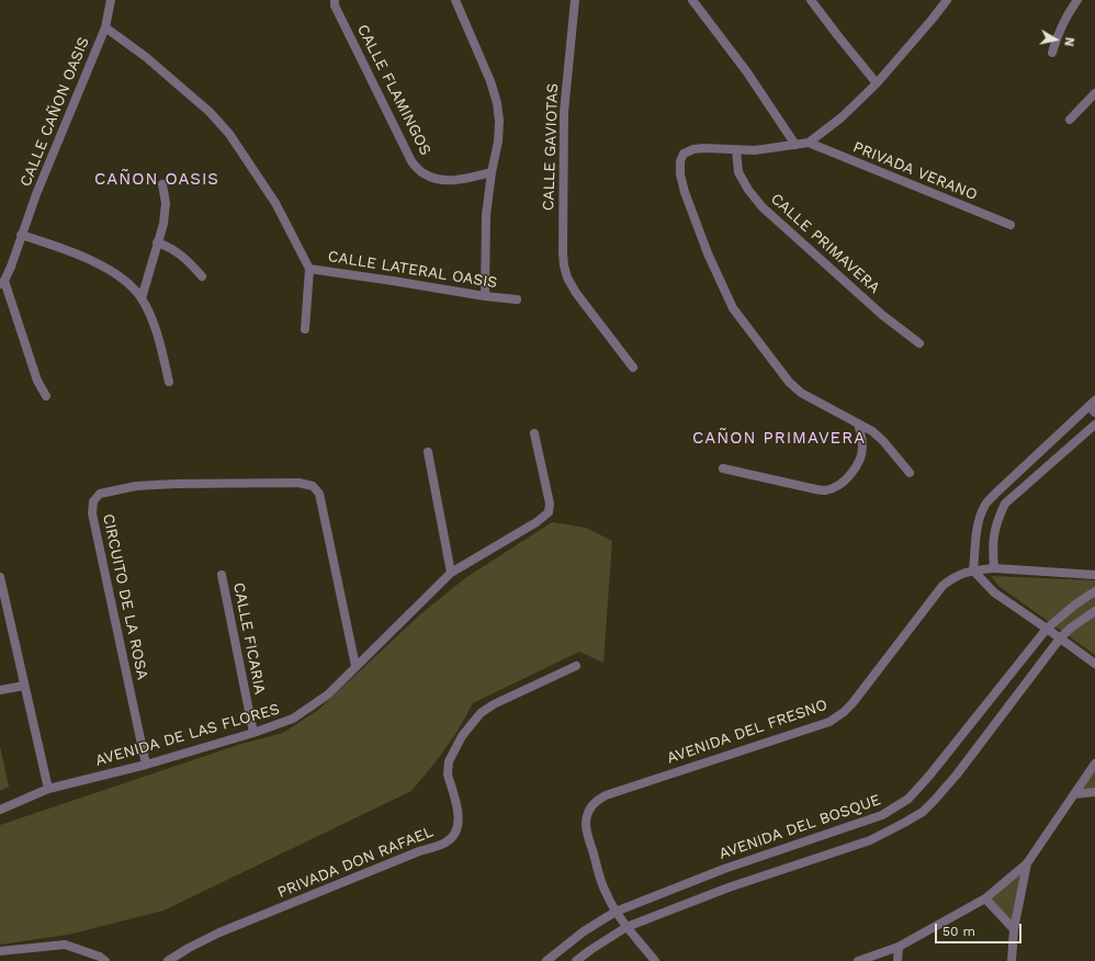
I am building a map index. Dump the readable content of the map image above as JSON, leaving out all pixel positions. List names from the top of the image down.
{
  "streets": {
    "street": [
      "CALLE FLAMINGOS",
      "CALLE CAÑON OASIS",
      "CALLE GAVIOTAS",
      "PRIVADA VERANO",
      "CALLE PRIMAVERA",
      "CALLE LATERAL OASIS",
      "CIRCUITO DE LA ROSA",
      "CALLE FICARIA",
      "AVENIDA DEL FRESNO",
      "AVENIDA DE LAS FLORES",
      "AVENIDA DEL BOSQUE",
      "PRIVADA DON RAFAEL"
    ]
  },
  "crossings": [
    ["CALLE CAÑON OASIS", "CALLE LATERAL OASIS"],
    ["CIRCUITO DE LA ROSA", "AVENIDA DE LAS FLORES"],
    ["CALLE FICARIA", "AVENIDA DE LAS FLORES"],
    ["AVENIDA DEL FRESNO", "AVENIDA DEL BOSQUE"]
  ],
  "districts": ["CAÑON OASIS", "CAÑON PRIMAVERA"],
  "scale_bar": "50 m",
  "north": "right"
}
